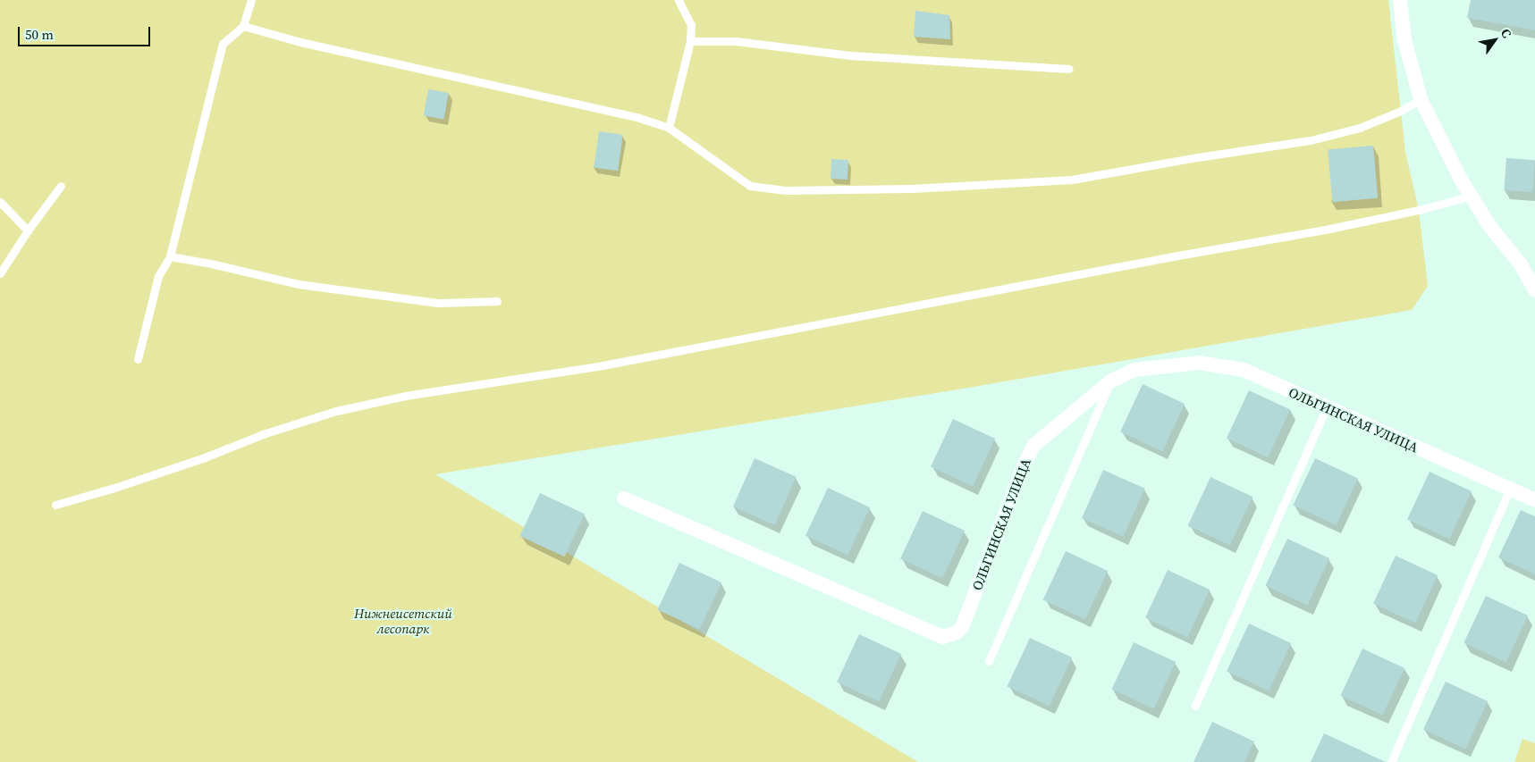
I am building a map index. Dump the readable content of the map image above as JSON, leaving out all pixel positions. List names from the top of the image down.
{
  "streets": {
    "street": ["ОЛЬГИНСКАЯ УЛИЦА"]
  },
  "parks": ["Нижнеисетский лесопарк"],
  "scale_bar": "50 m",
  "north": "top right"
}
